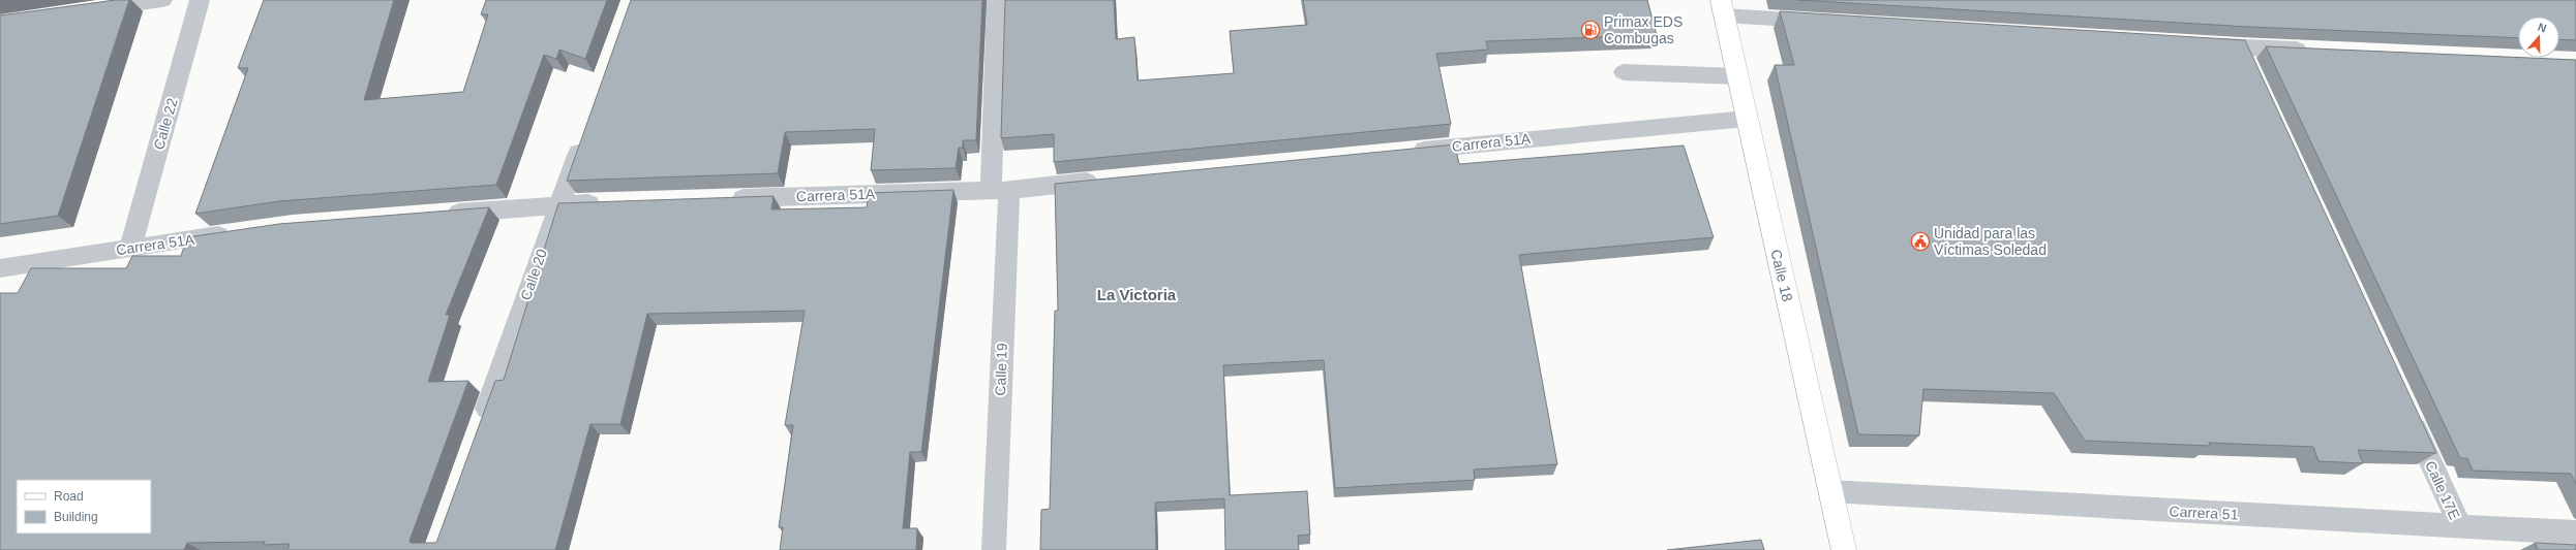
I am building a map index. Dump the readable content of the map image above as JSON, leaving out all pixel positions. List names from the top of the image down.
{
  "streets": {
    "main road": ["Calle 18"],
    "street": [
      "Calle 22",
      "Carrera 51A",
      "Calle 20",
      "Calle 19",
      "Calle 17E",
      "Carrera 51"
    ]
  },
  "crossings": [
    ["Calle 22", "Carrera 51A"],
    ["Carrera 51A", "Calle 18"],
    ["Carrera 51A", "Calle 19"],
    ["Calle 18", "Carrera 51"],
    ["Calle 17E", "Carrera 51"]
  ],
  "districts": ["La Victoria"],
  "places": {
    "fuel station": ["Primax EDS Combugas"],
    "public building": ["Unidad para las Víctimas Soledad"]
  },
  "legend": ["Road", "Building"],
  "north": "top"
}
